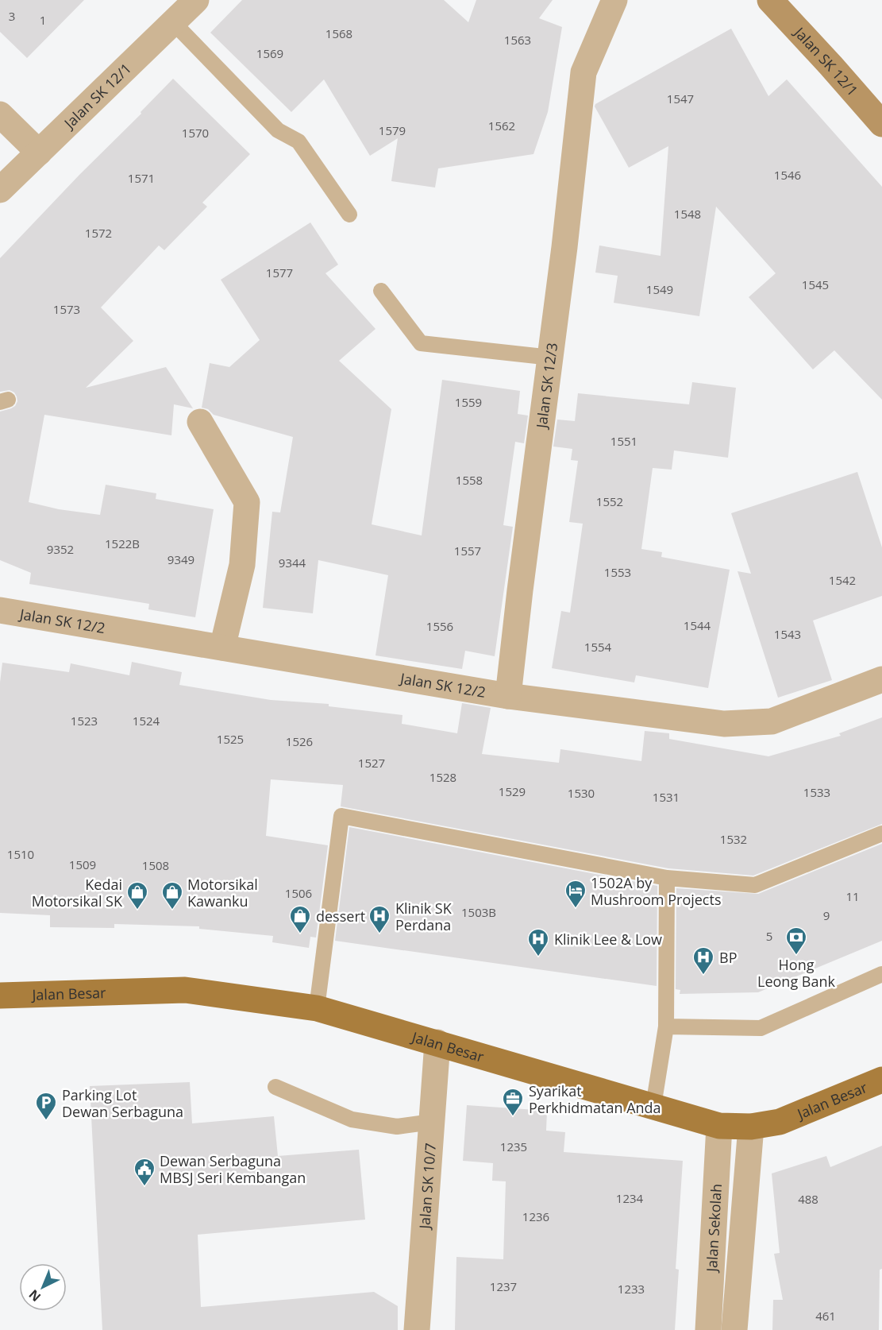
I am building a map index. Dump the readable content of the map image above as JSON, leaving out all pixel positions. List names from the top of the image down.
{
  "streets": {
    "main road": ["Jalan SK 12/1", "Jalan Besar"],
    "street": [
      "Jalan SK 12/3",
      "Jalan SK 12/2",
      "Jalan SK 10/7",
      "Jalan Sekolah"
    ]
  },
  "crossings": [
    ["Jalan SK 12/3", "Jalan SK 12/2"],
    ["Jalan Besar", "Jalan SK 10/7"],
    ["Jalan Besar", "Jalan Sekolah"]
  ],
  "places": {
    "hotel": ["1502A by Mushroom Projects"],
    "shop": ["Kedai Motorsikal SK", "Motorsikal Kawanku", "dessert"],
    "hospital": ["Klinik SK Perdana", "Klinik Lee & Low", "BP"],
    "bank": ["Hong Leong Bank"],
    "office": ["Syarikat Perkhidmatan Anda"],
    "parking": ["Parking Lot Dewan Serbaguna"],
    "public building": ["Dewan Serbaguna MBSJ Seri Kembangan"]
  },
  "house_numbers": [
    "3",
    "1",
    "1568",
    "1563",
    "1569",
    "1547",
    "1562",
    "1579",
    "1570",
    "1546",
    "1571",
    "1548",
    "1572",
    "1577",
    "1545",
    "1549",
    "1573",
    "1559",
    "1551",
    "1558",
    "1552",
    "1522B",
    "9352",
    "1557",
    "9349",
    "9344",
    "1553",
    "1542",
    "1544",
    "1556",
    "1543",
    "1554",
    "1523",
    "1524",
    "1525",
    "1526",
    "1527",
    "1528",
    "1529",
    "1533",
    "1530",
    "1531",
    "1532",
    "1510",
    "1509",
    "1508",
    "1506",
    "11",
    "1503B",
    "9",
    "5",
    "1235",
    "1234",
    "488",
    "1236",
    "1237",
    "1233",
    "461"
  ],
  "north": "bottom left"
}
